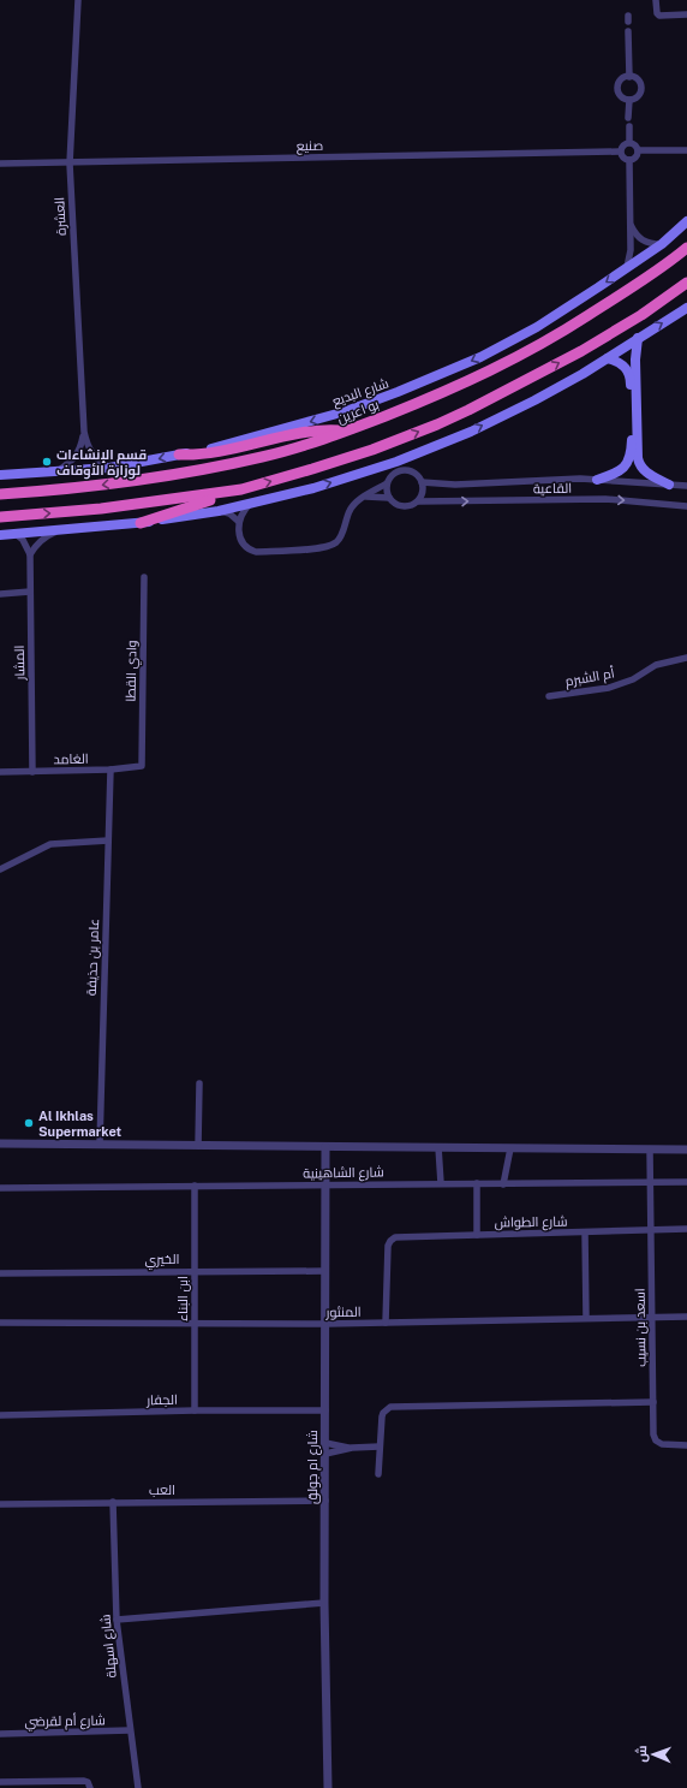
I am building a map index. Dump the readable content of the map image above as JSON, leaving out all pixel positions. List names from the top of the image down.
{
  "streets": {
    "highway": ["بو اعرين"],
    "main road": ["شارع البديع"],
    "street": [
      "صنيع",
      "العشرة",
      "القاعية",
      "المشار",
      "وادي القطا",
      "أم الشبرم",
      "الغامد",
      "عامر بن حذيفة",
      "شارع الشاهينية",
      "شارع الطواش",
      "الخيري",
      "ابن البناء",
      "المنثور",
      "اسعد بن نسيب",
      "الجفار",
      "شارع ام جولق",
      "العب",
      "شارع اسهلة",
      "شارع أم لقرضي"
    ]
  },
  "crossings": [
    ["صنيع", "العشرة"],
    ["العشرة", "شارع البديع"],
    ["المشار", "الغامد"],
    ["وادي القطا", "الغامد"],
    ["الغامد", "عامر بن حذيفة"],
    ["عامر بن حذيفة", "شارع الشاهينية"],
    ["شارع الشاهينية", "شارع الطواش"],
    ["شارع الشاهينية", "ابن البناء"],
    ["شارع الشاهينية", "اسعد بن نسيب"],
    ["شارع الشاهينية", "شارع ام جولق"],
    ["شارع الطواش", "المنثور"],
    ["شارع الطواش", "اسعد بن نسيب"],
    ["الخيري", "ابن البناء"],
    ["الخيري", "شارع ام جولق"],
    ["ابن البناء", "المنثور"],
    ["ابن البناء", "الجفار"],
    ["المنثور", "اسعد بن نسيب"],
    ["المنثور", "شارع ام جولق"],
    ["الجفار", "شارع ام جولق"],
    ["شارع ام جولق", "العب"],
    ["العب", "شارع اسهلة"],
    ["شارع اسهلة", "شارع أم لقرضي"]
  ],
  "places": ["قسم الإنشاءات لوزارة الأوقاف", "Al Ikhlas Supermarket"],
  "north": "left"
}
